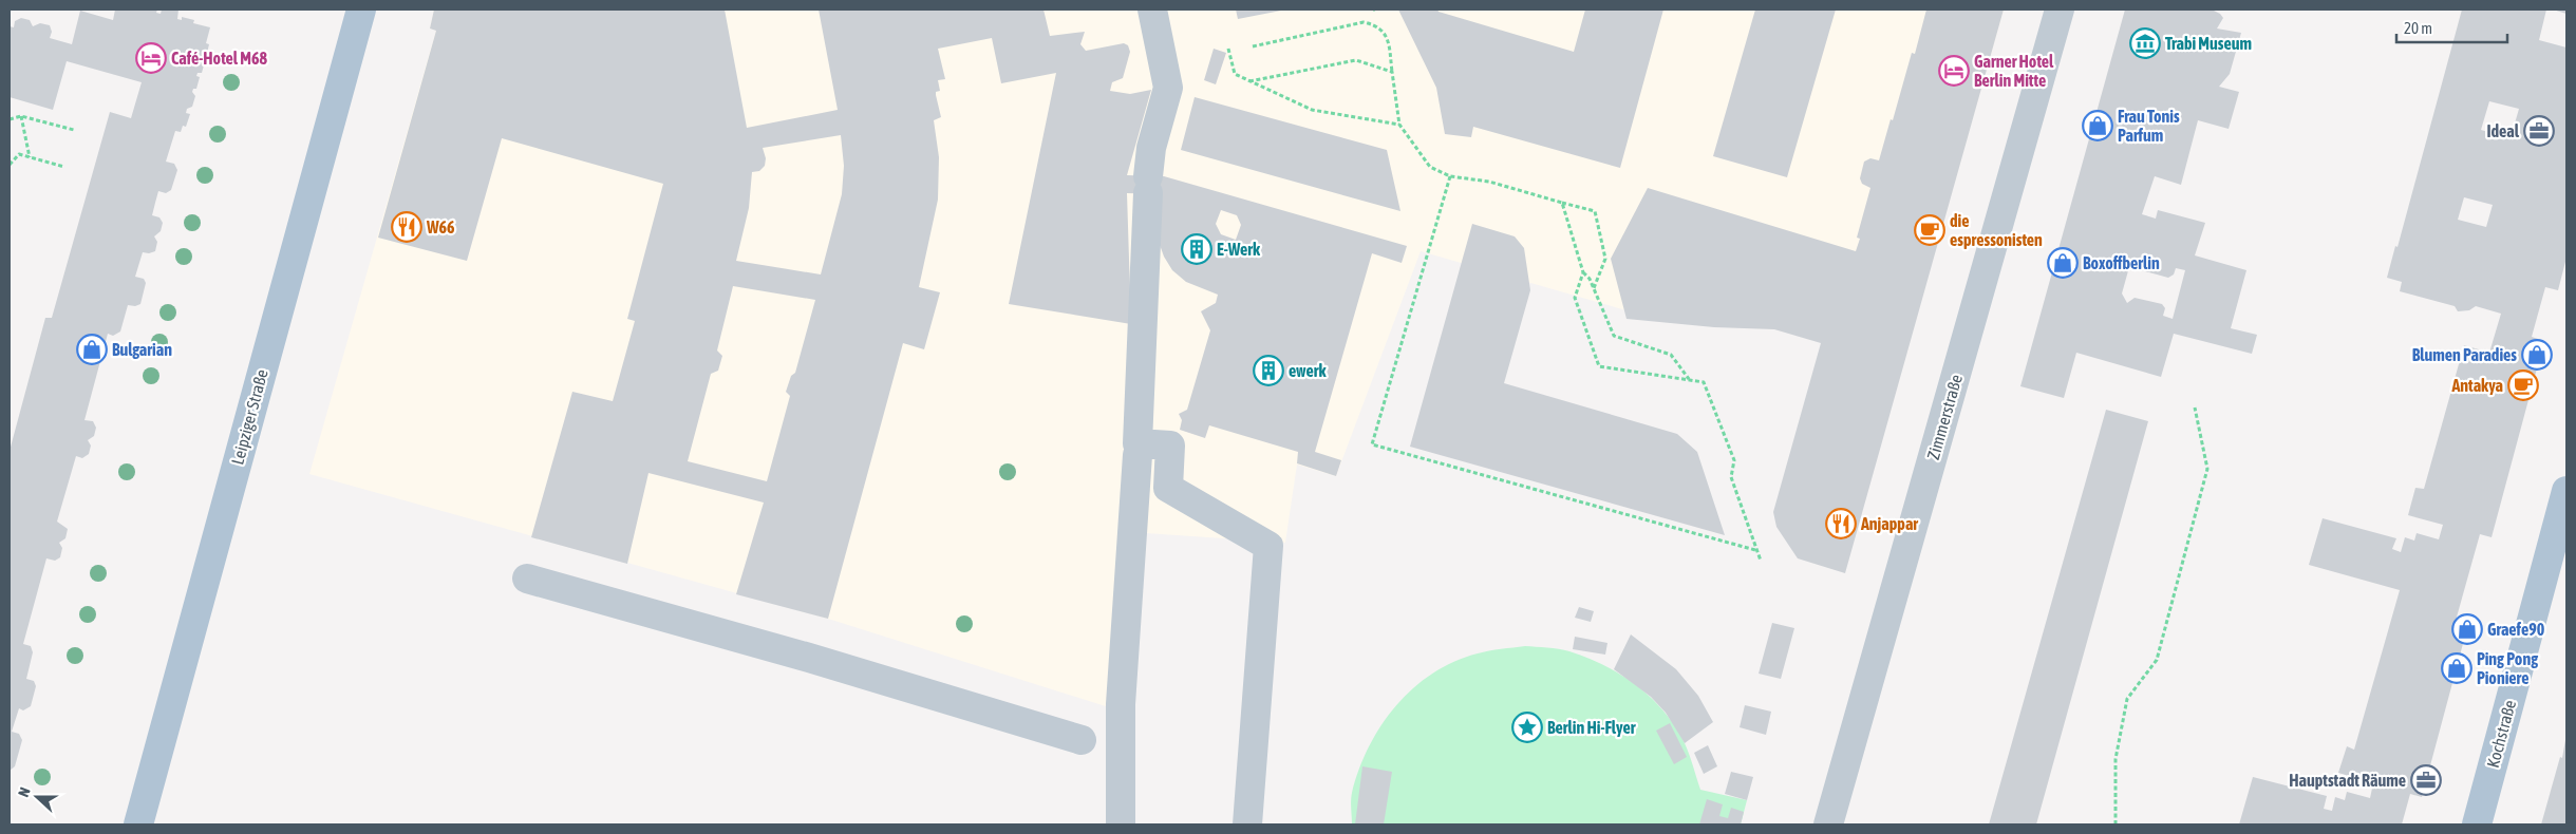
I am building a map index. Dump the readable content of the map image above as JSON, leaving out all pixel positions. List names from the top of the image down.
{
  "streets": {
    "main road": ["Leipziger Straße", "Kochstraße"],
    "street": ["Zimmerstraße"]
  },
  "places": {
    "museum": ["Trabi Museum"],
    "hotel": ["Café-Hotel M68", "Garner Hotel Berlin Mitte"],
    "shop": [
      "Frau Tonis Parfum",
      "Boxoffberlin",
      "Bulgarian",
      "Blumen Paradies",
      "Graefe90",
      "Ping Pong Pioniere"
    ],
    "office": ["Ideal", "Hauptstadt Räume"],
    "restaurant": ["W66", "Anjappar"],
    "cafe": ["die espressonisten", "Antakya"],
    "building": ["E-Werk", "ewerk"],
    "place": ["Berlin Hi-Flyer"]
  },
  "scale_bar": "20 m",
  "north": "left"
}
